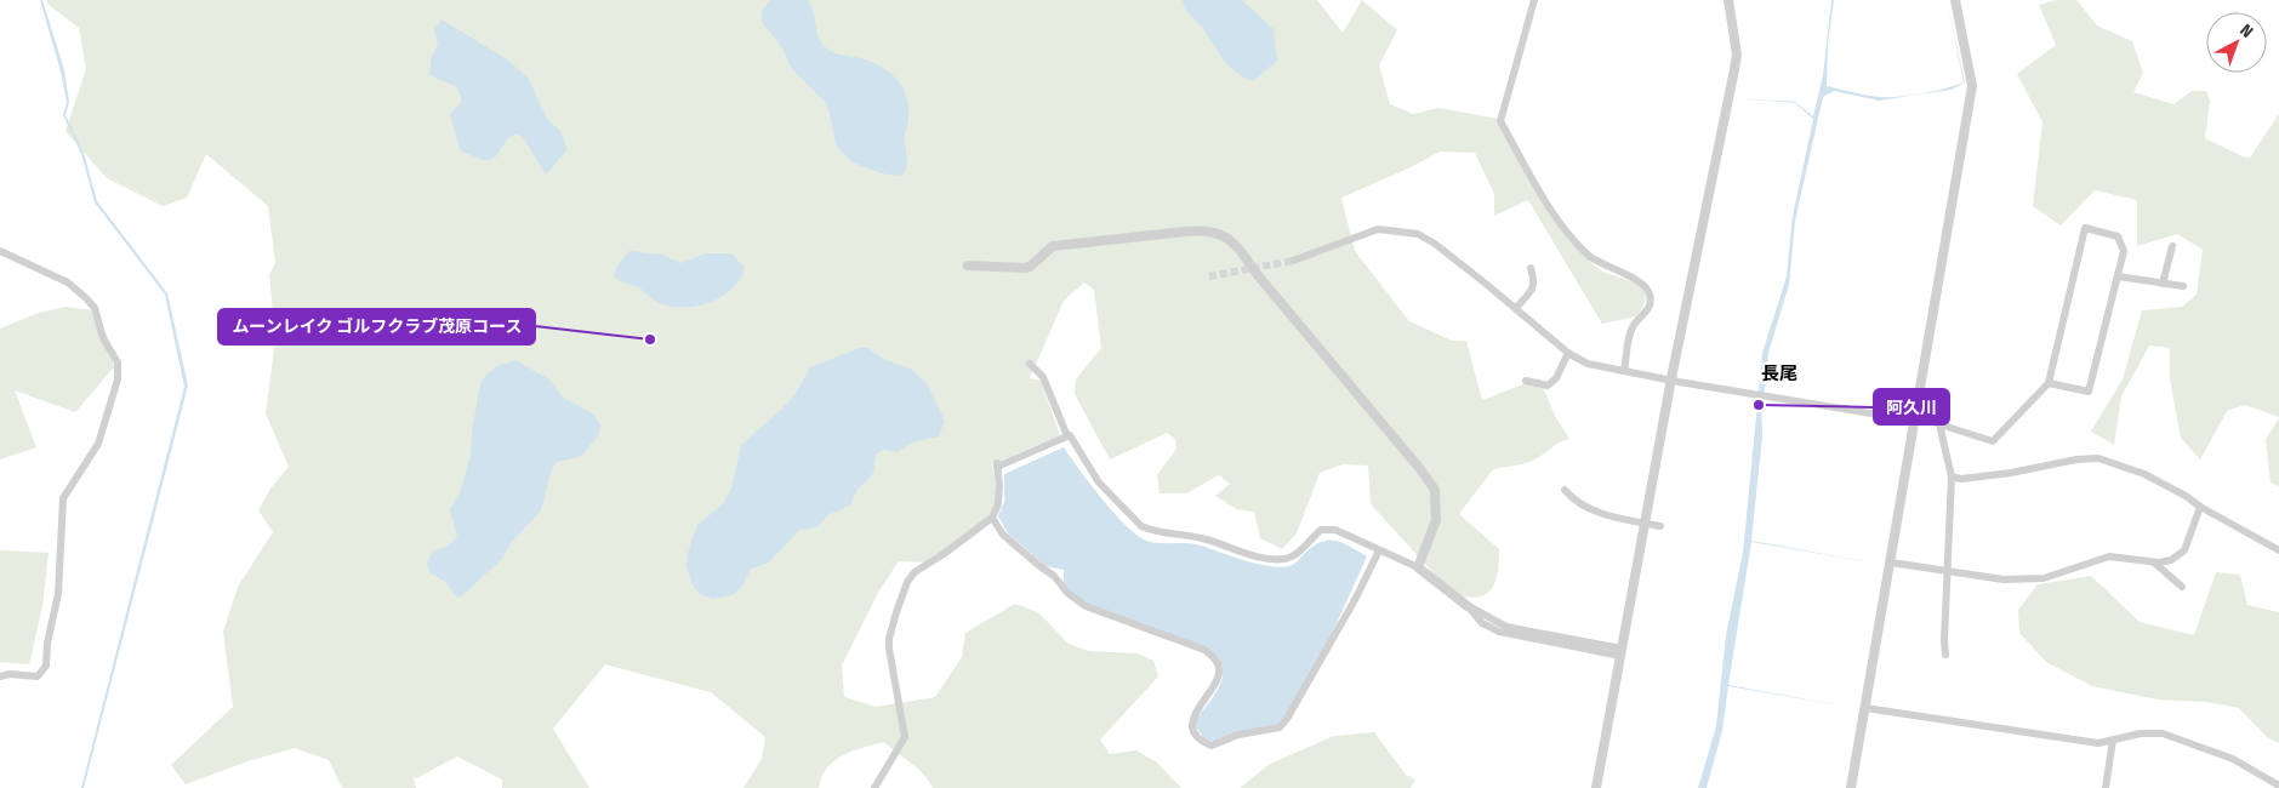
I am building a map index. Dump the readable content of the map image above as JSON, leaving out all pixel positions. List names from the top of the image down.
{
  "districts": ["長尾"],
  "places": ["ムーンレイク ゴルフクラブ茂原コース", "阿久川"],
  "north": "top right"
}
